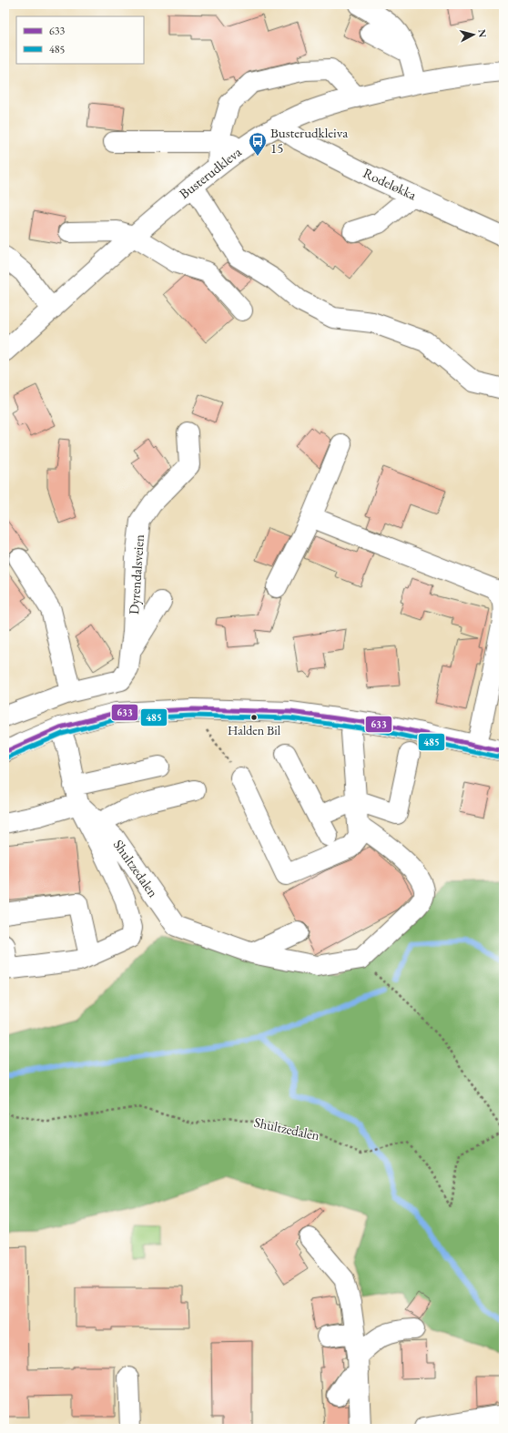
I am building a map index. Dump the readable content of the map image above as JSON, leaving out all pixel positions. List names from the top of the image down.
{
  "streets": {
    "street": [
      "Busterudkleva",
      "Rodeløkka",
      "Dyrendalsveien",
      "Shultzedalen"
    ]
  },
  "crossings": [
    ["Busterudkleva", "Rodeløkka"]
  ],
  "places": {
    "bus stop": ["Busterudkleiva 15"],
    "other": ["Halden Bil"]
  },
  "lines": ["transit line 633", "transit line 485"],
  "legend": ["633", "485"],
  "north": "right"
}
